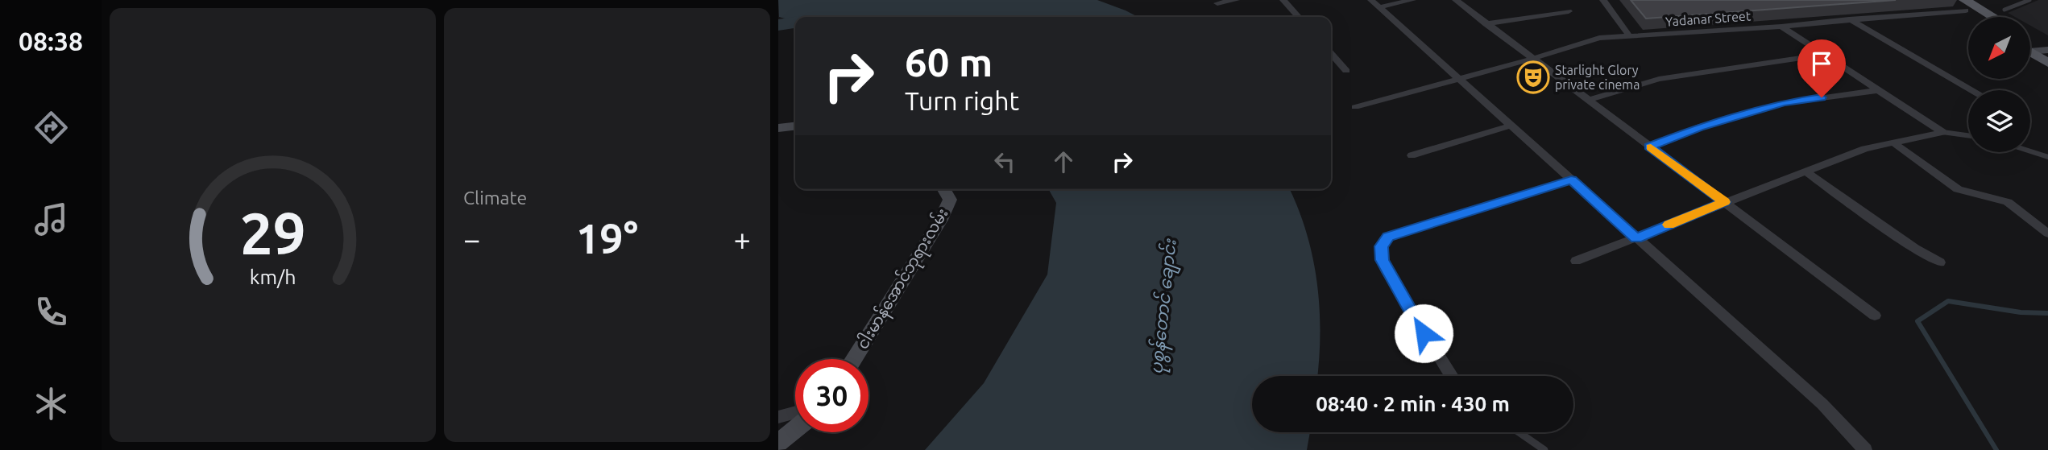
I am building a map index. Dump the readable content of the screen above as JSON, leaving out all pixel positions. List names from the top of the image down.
{
  "streets": {
    "street": ["Yadanar Street", "ငါးမာန်အောင်ဘုရားလမ်း"]
  },
  "water": ["ပုစွန်တောင် ချောင်း"],
  "places": {
    "theatre": ["Starlight Glory private cinema"]
  },
  "north": "bottom left",
  "page": {
    "tabs": "08:38",
    "tile": "Climate",
    "turn": ["60 m", "Turn right"],
    "heat": ["−", "19°", "+"],
    "limit": "30",
    "trip": "08:40 · 2 min · 430 m",
    "gauge": ["29", "km/h"]
  }
}
